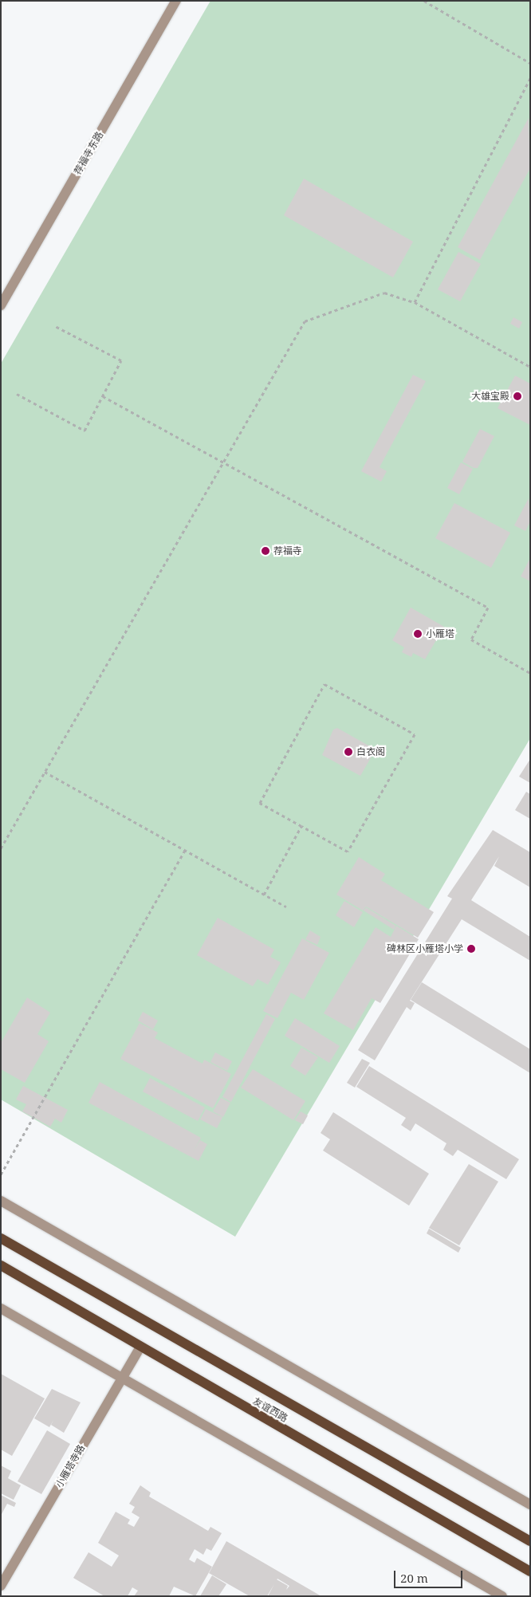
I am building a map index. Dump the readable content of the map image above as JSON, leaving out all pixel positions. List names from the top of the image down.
{
  "streets": {
    "main road": ["友谊西路"],
    "street": ["荐福寺东路", "小雁塔寺路"]
  },
  "crossings": [
    ["友谊西路", "小雁塔寺路"]
  ],
  "places": [
    "大雄宝殿",
    "荐福寺",
    "小雁塔",
    "白衣阁",
    "碑林区小雁塔小学"
  ],
  "scale_bar": "20 m"
}
